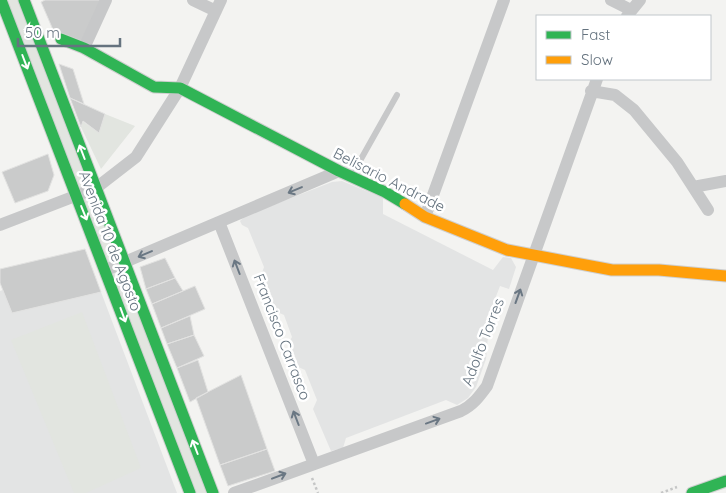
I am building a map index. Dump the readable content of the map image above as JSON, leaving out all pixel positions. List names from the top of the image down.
{
  "streets": {
    "main road": ["Belisario Andrade", "Avenida 10 de Agosto"],
    "street": ["Francisco Carrasco", "Adolfo Torres"]
  },
  "crossings": [
    ["Belisario Andrade", "Adolfo Torres"],
    ["Francisco Carrasco", "Adolfo Torres"]
  ],
  "one_way": ["Francisco Carrasco", "Adolfo Torres"],
  "legend": ["Fast", "Slow"],
  "scale_bar": "50 m"
}
